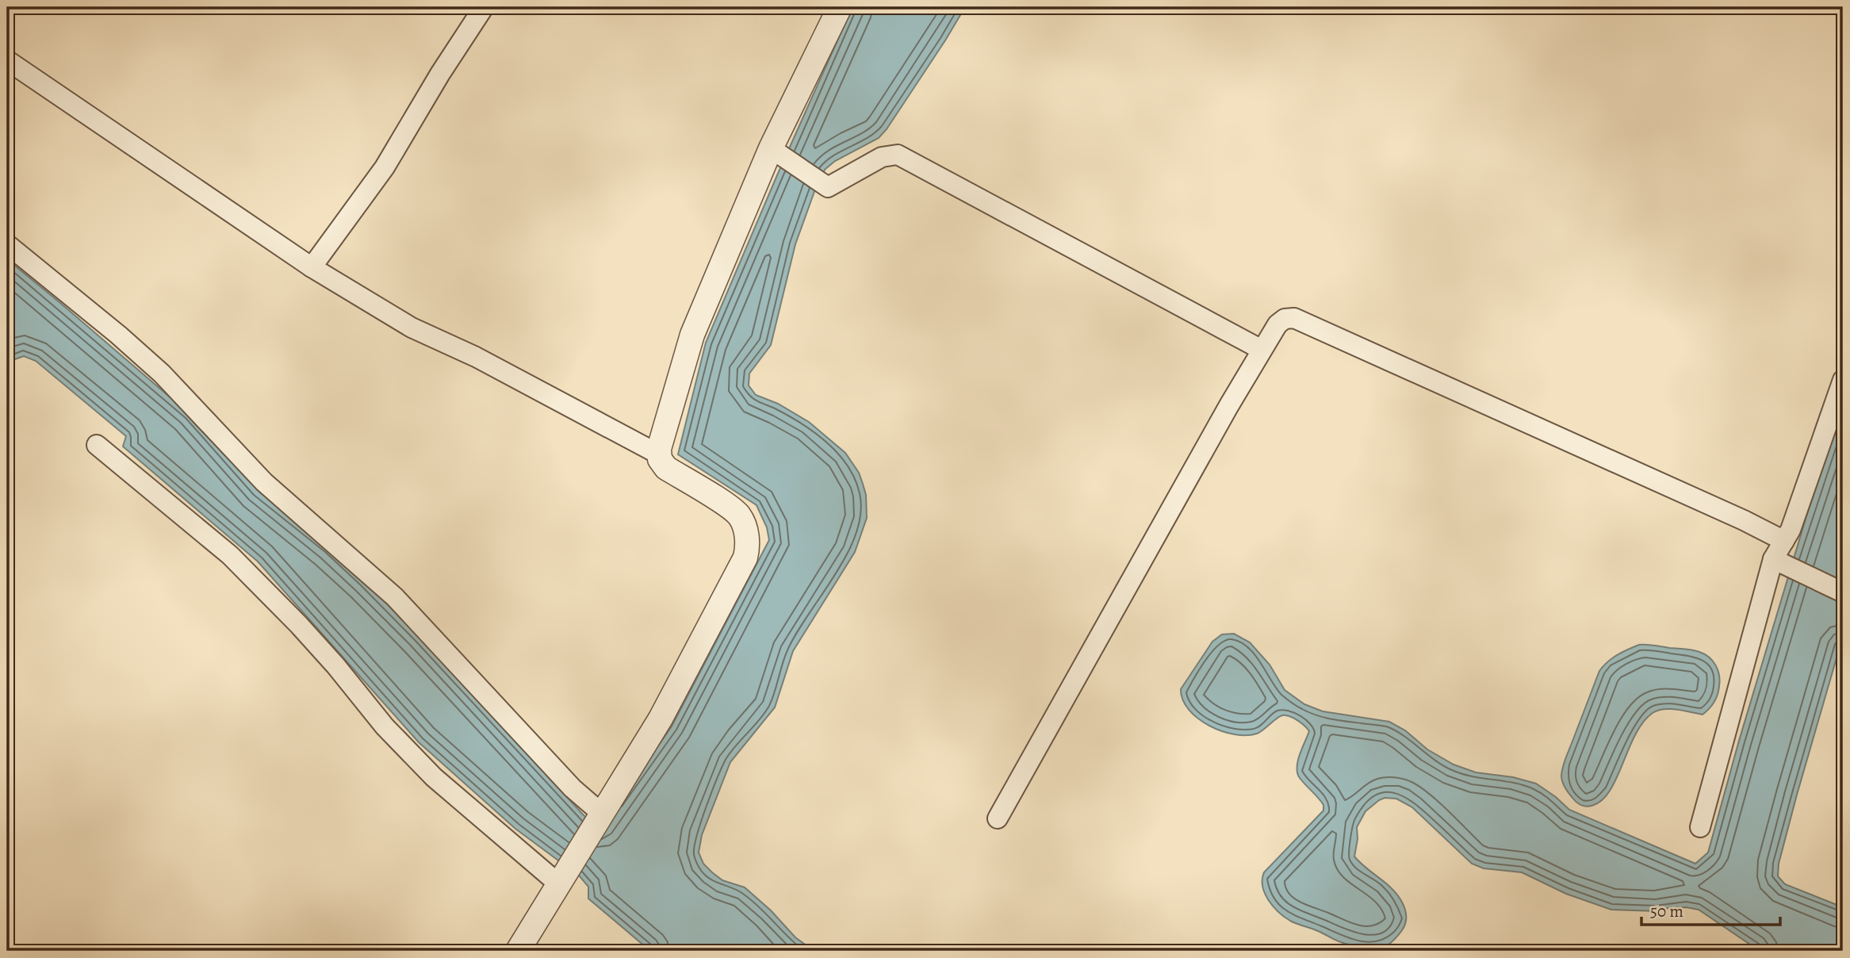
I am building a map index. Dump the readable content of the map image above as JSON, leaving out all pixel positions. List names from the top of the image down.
{
  "scale_bar": "50 m"
}
